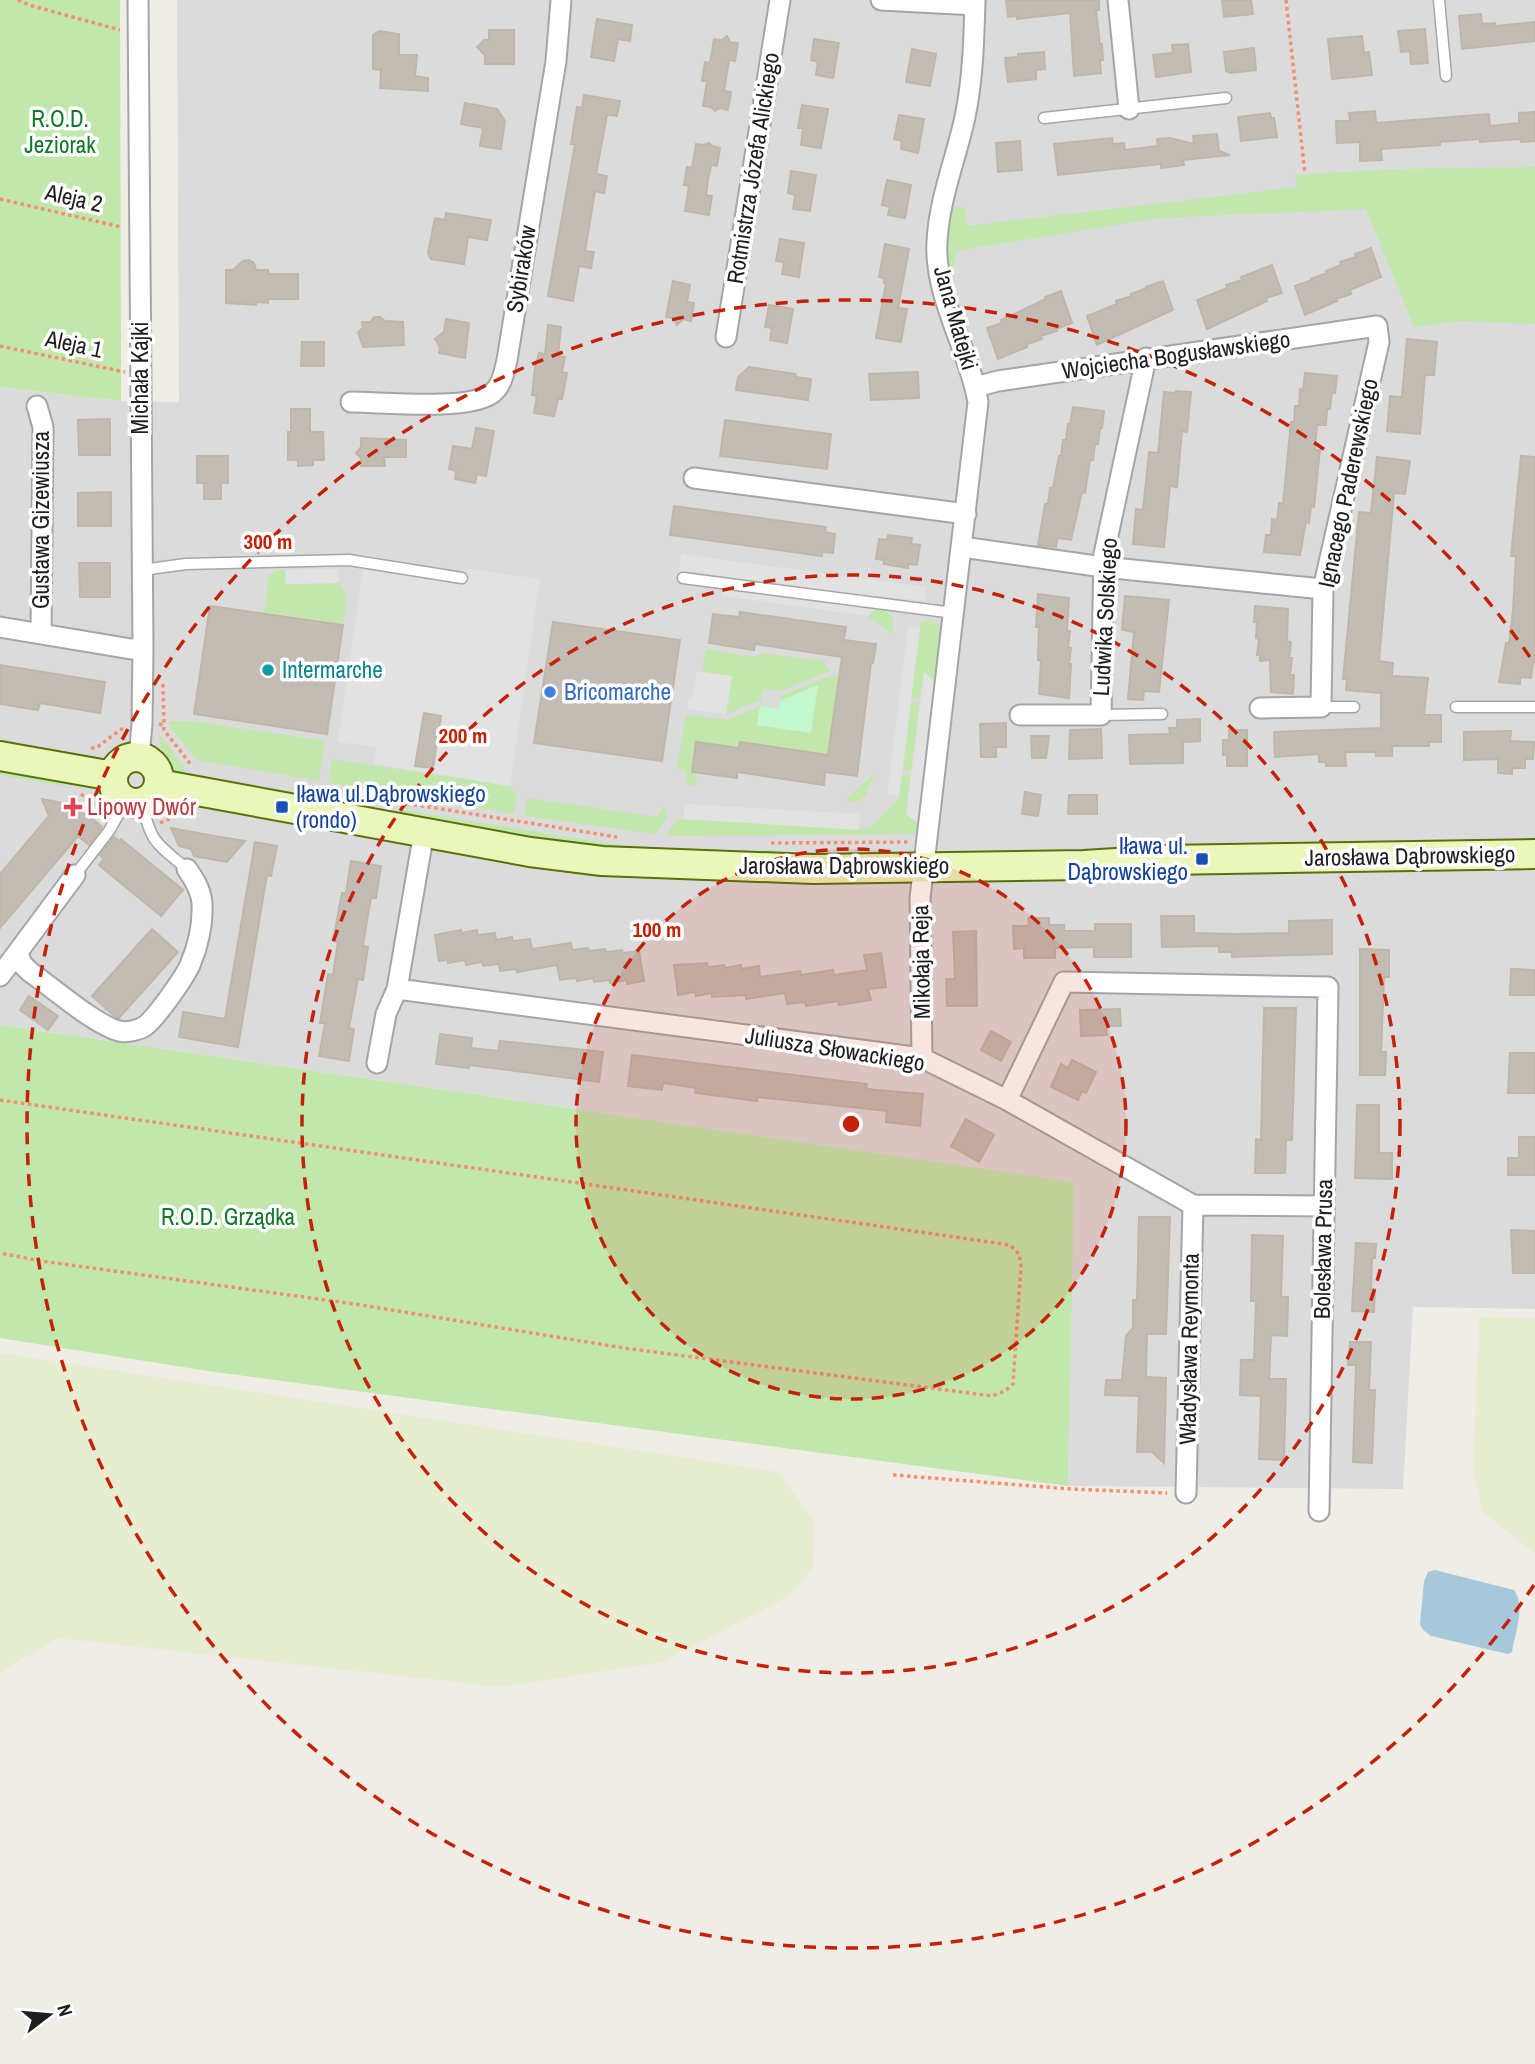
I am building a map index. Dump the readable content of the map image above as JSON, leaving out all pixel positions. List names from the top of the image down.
{
  "streets": {
    "street": [
      "Rotmistrza Józefa Alickiego",
      "Sybiraków",
      "Jana Matejki",
      "Wojciecha Bogusławskiego",
      "Michała Kajki",
      "Ignacego Paderewskiego",
      "Gustawa Gizewiusza",
      "Ludwika Solskiego",
      "Jarosława Dąbrowskiego",
      "Mikołaja Reja",
      "Juliusza Słowackiego",
      "Bolesława Prusa",
      "Władysława Reymonta"
    ],
    "path": ["Aleja 2", "Aleja 1"]
  },
  "crossings": [
    ["Aleja 2", "Michała Kajki"],
    ["Jana Matejki", "Wojciecha Bogusławskiego"],
    ["Jana Matejki", "Jarosława Dąbrowskiego"],
    ["Jana Matejki", "Mikołaja Reja"],
    ["Aleja 1", "Michała Kajki"],
    ["Wojciecha Bogusławskiego", "Ignacego Paderewskiego"],
    ["Wojciecha Bogusławskiego", "Ludwika Solskiego"],
    ["Michała Kajki", "Jarosława Dąbrowskiego"],
    ["Jarosława Dąbrowskiego", "Mikołaja Reja"],
    ["Mikołaja Reja", "Juliusza Słowackiego"],
    ["Juliusza Słowackiego", "Bolesława Prusa"],
    ["Juliusza Słowackiego", "Władysława Reymonta"]
  ],
  "parks": ["R.O.D. Jeziorak", "R.O.D. Grządka"],
  "places": {
    "other": ["Intermarche", "Bricomarche"],
    "health": ["Lipowy Dwór"],
    "transit": ["Iława ul.Dąbrowskiego (rondo)", "Iława ul. Dąbrowskiego"]
  },
  "north": "right",
  "rings": ["300 m", "200 m", "100 m"]
}
